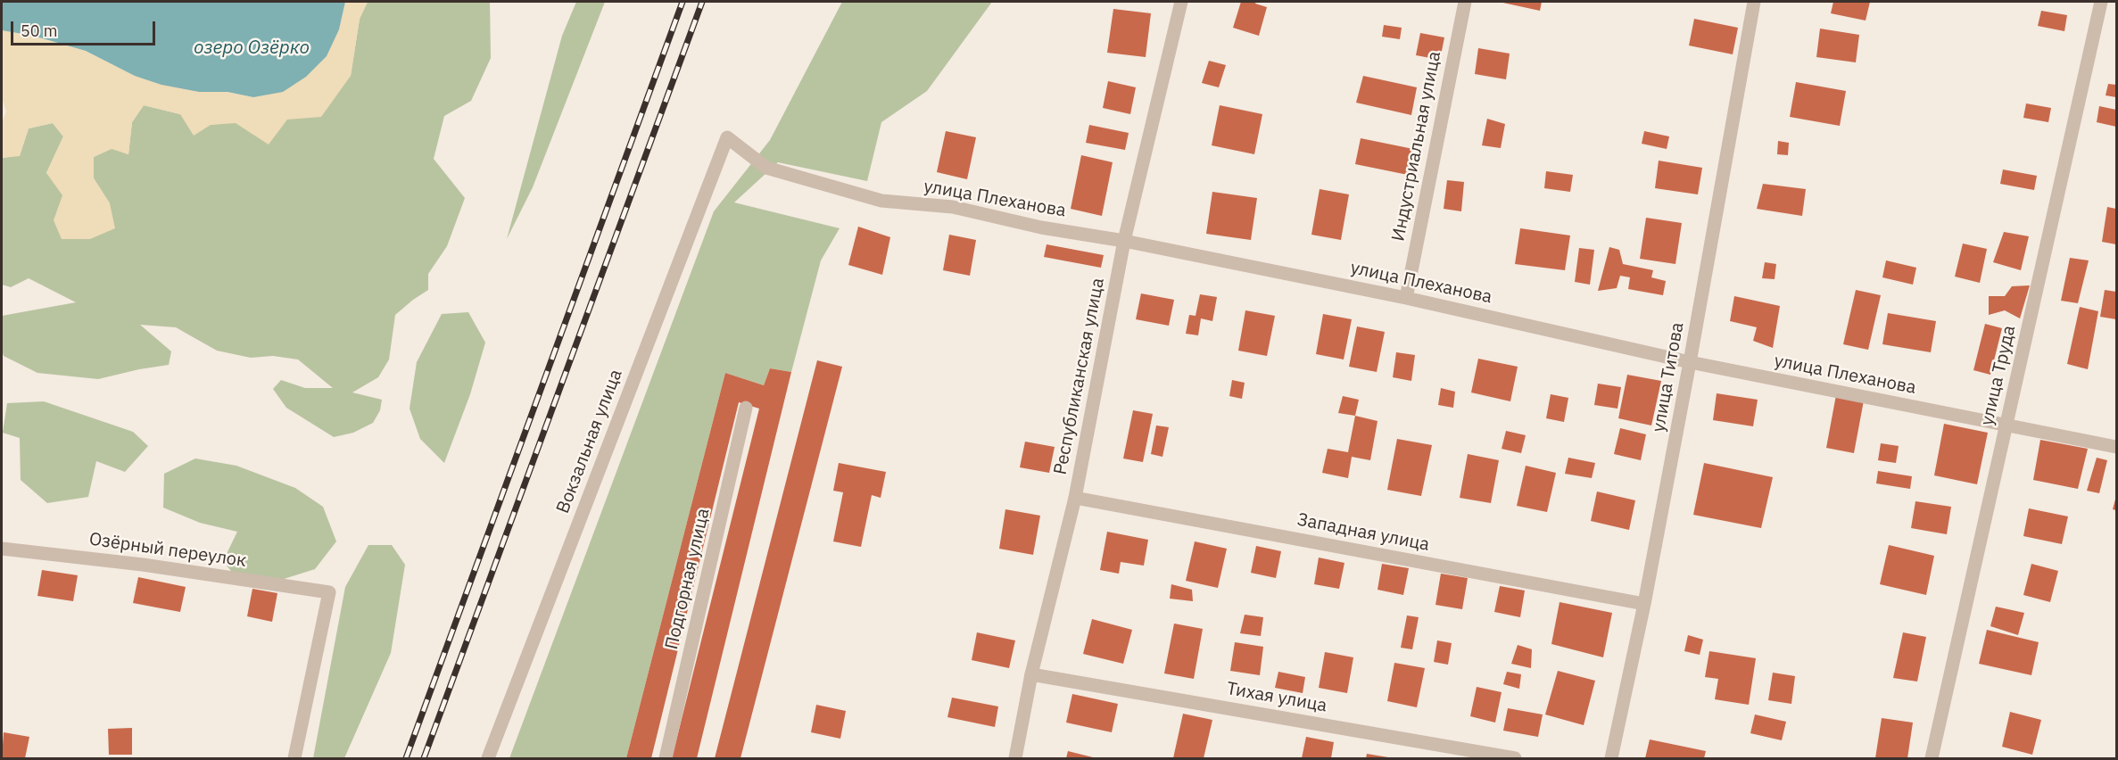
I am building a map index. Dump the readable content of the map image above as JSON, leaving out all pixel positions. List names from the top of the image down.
{
  "streets": {
    "street": [
      "Индустриальная улица",
      "улица Плеханова",
      "улица Труда",
      "Республиканская улица",
      "улица Титова",
      "Вокзальная улица",
      "Западная улица",
      "Озёрный переулок",
      "Подгорная улица",
      "Тихая улица"
    ]
  },
  "crossings": [
    ["Индустриальная улица", "улица Плеханова"],
    ["улица Плеханова", "улица Труда"],
    ["улица Плеханова", "Республиканская улица"],
    ["улица Плеханова", "улица Титова"],
    ["улица Плеханова", "Вокзальная улица"],
    ["Республиканская улица", "Западная улица"],
    ["Республиканская улица", "Тихая улица"],
    ["улица Титова", "Западная улица"]
  ],
  "water": ["озеро Озёрко"],
  "scale_bar": "50 m"
}
